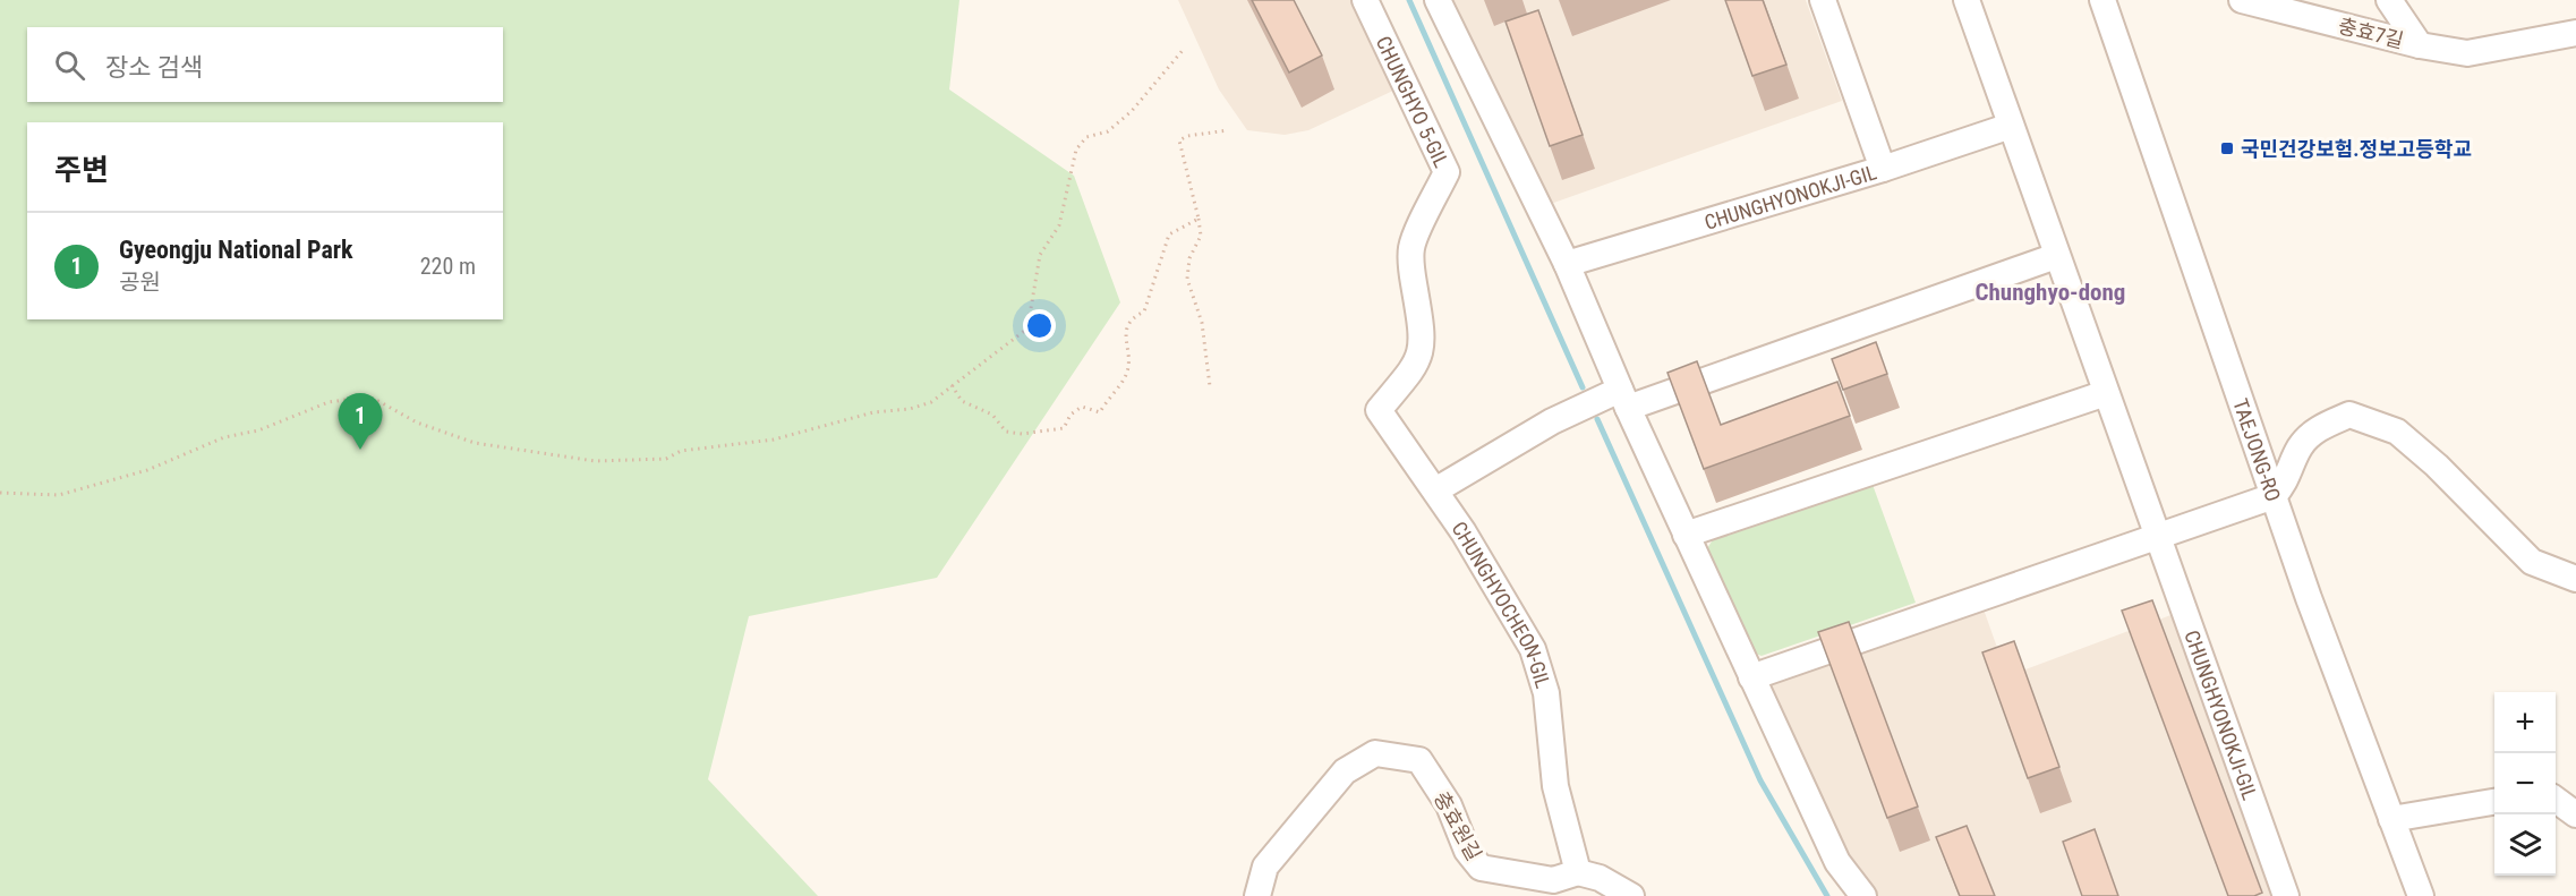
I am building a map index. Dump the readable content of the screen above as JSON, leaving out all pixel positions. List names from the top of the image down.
{
  "streets": {
    "street": [
      "충효7길",
      "CHUNGHYO 5-GIL",
      "CHUNGHYONOKJI-GIL",
      "TAEJONG-RO",
      "CHUNGHYOCHEON-GIL",
      "충효원길"
    ]
  },
  "crossings": [
    ["CHUNGHYO 5-GIL", "CHUNGHYOCHEON-GIL"],
    ["CHUNGHYOCHEON-GIL", "충효원길"]
  ],
  "districts": ["Chunghyo-dong"],
  "places": {
    "transit": ["국민건강보험.정보고등학교"]
  },
  "page": {
    "search": "장소 검색",
    "heading": "주변",
    "list": [
      {
        "mark": "1",
        "name": "Gyeongju National Park",
        "note": "공원",
        "value": "220 m"
      }
    ],
    "pins": "1",
    "map_buttons": ["+", "−"]
  }
}
